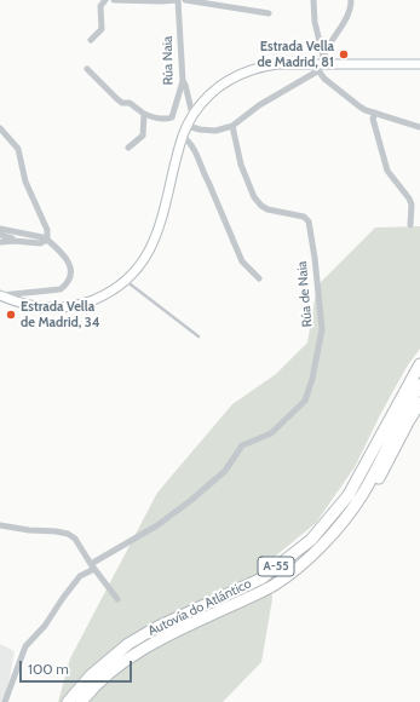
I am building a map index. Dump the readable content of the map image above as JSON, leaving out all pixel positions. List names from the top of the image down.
{
  "streets": {
    "highway": ["A-55", "Autovía do Atlántico"],
    "street": ["Rúa Naia", "Rúa de Naia"]
  },
  "crossings": [
    ["A-55", "Autovía do Atlántico"]
  ],
  "places": ["Estrada Vella de Madrid, 81", "Estrada Vella de Madrid, 34"],
  "scale_bar": "100 m"
}
